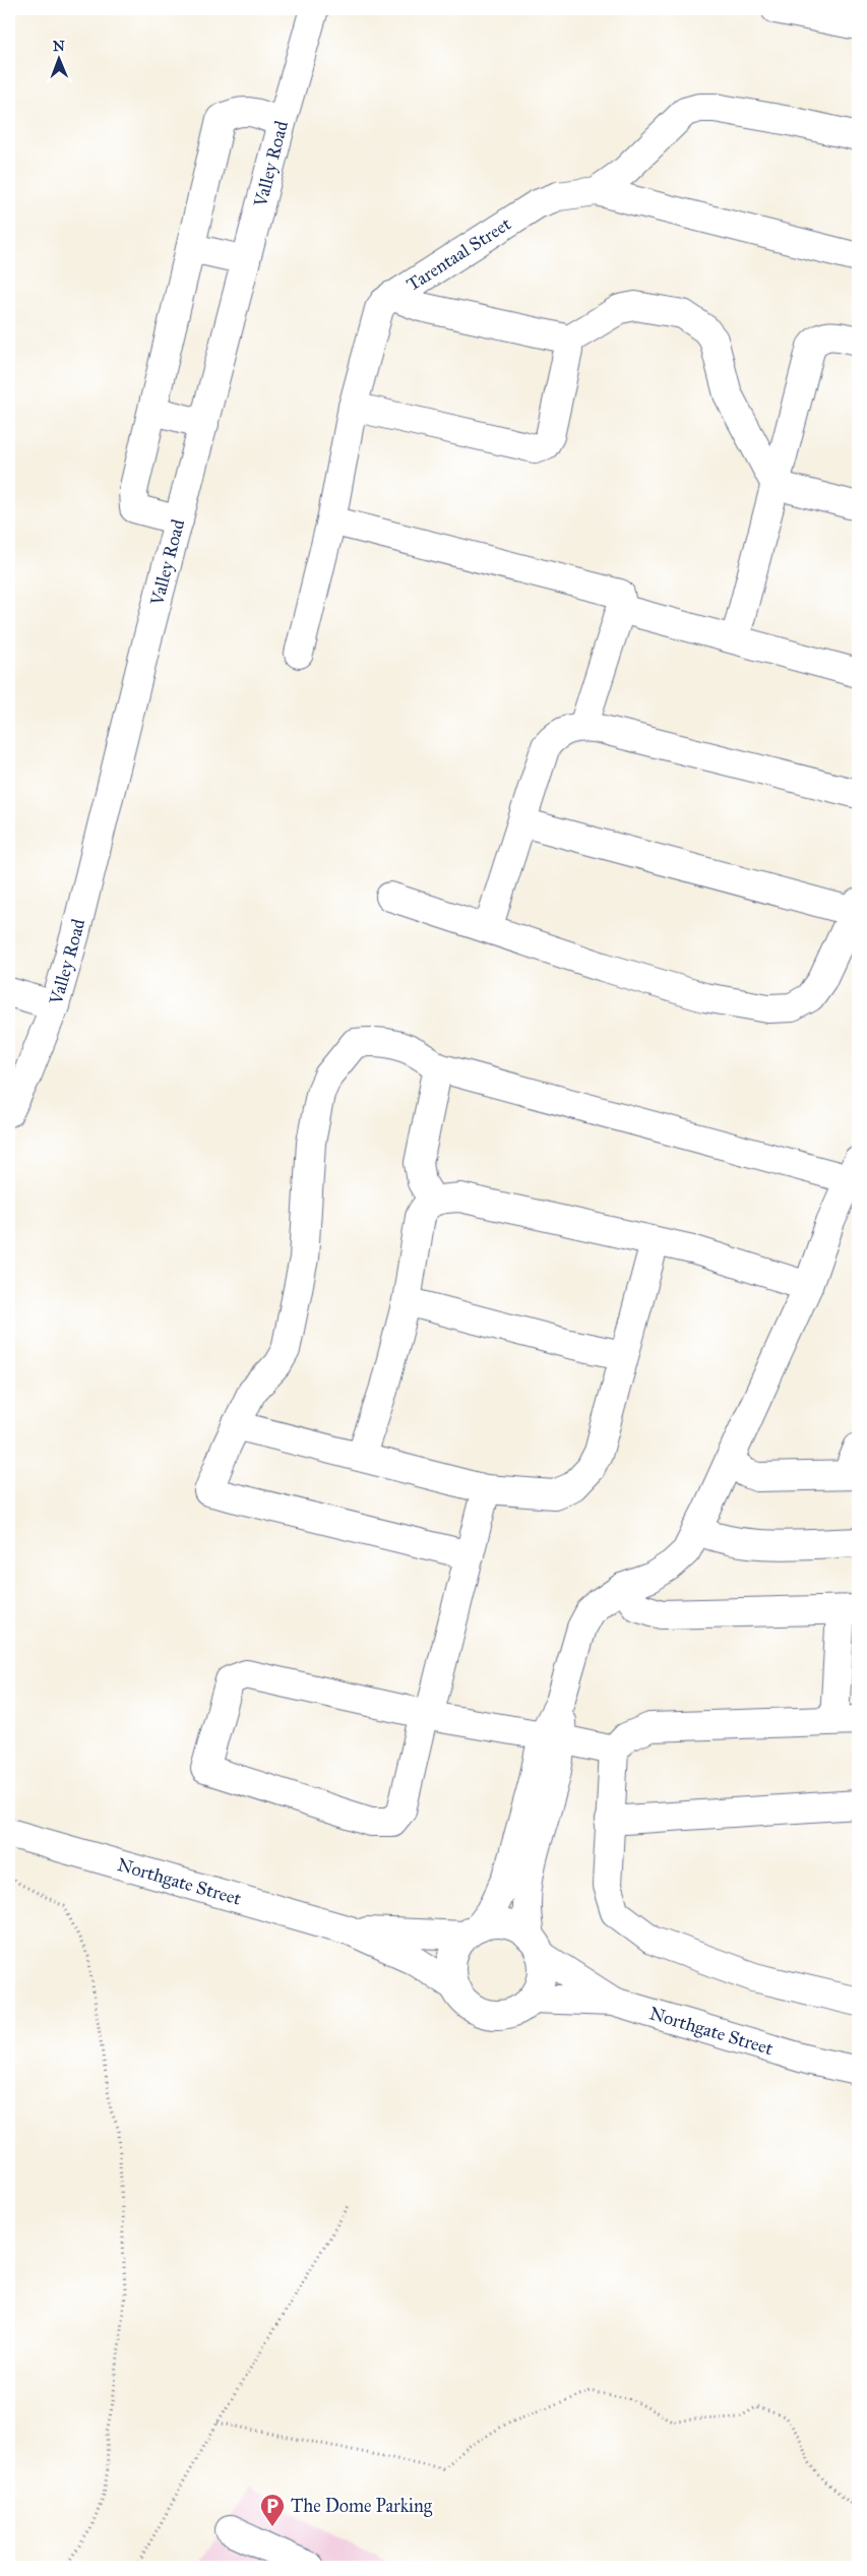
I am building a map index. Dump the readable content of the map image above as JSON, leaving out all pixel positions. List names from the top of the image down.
{
  "streets": {
    "street": ["Valley Road", "Tarentaal Street", "Northgate Street"]
  },
  "places": {
    "parking": ["The Dome Parking"]
  },
  "north": "top"
}
